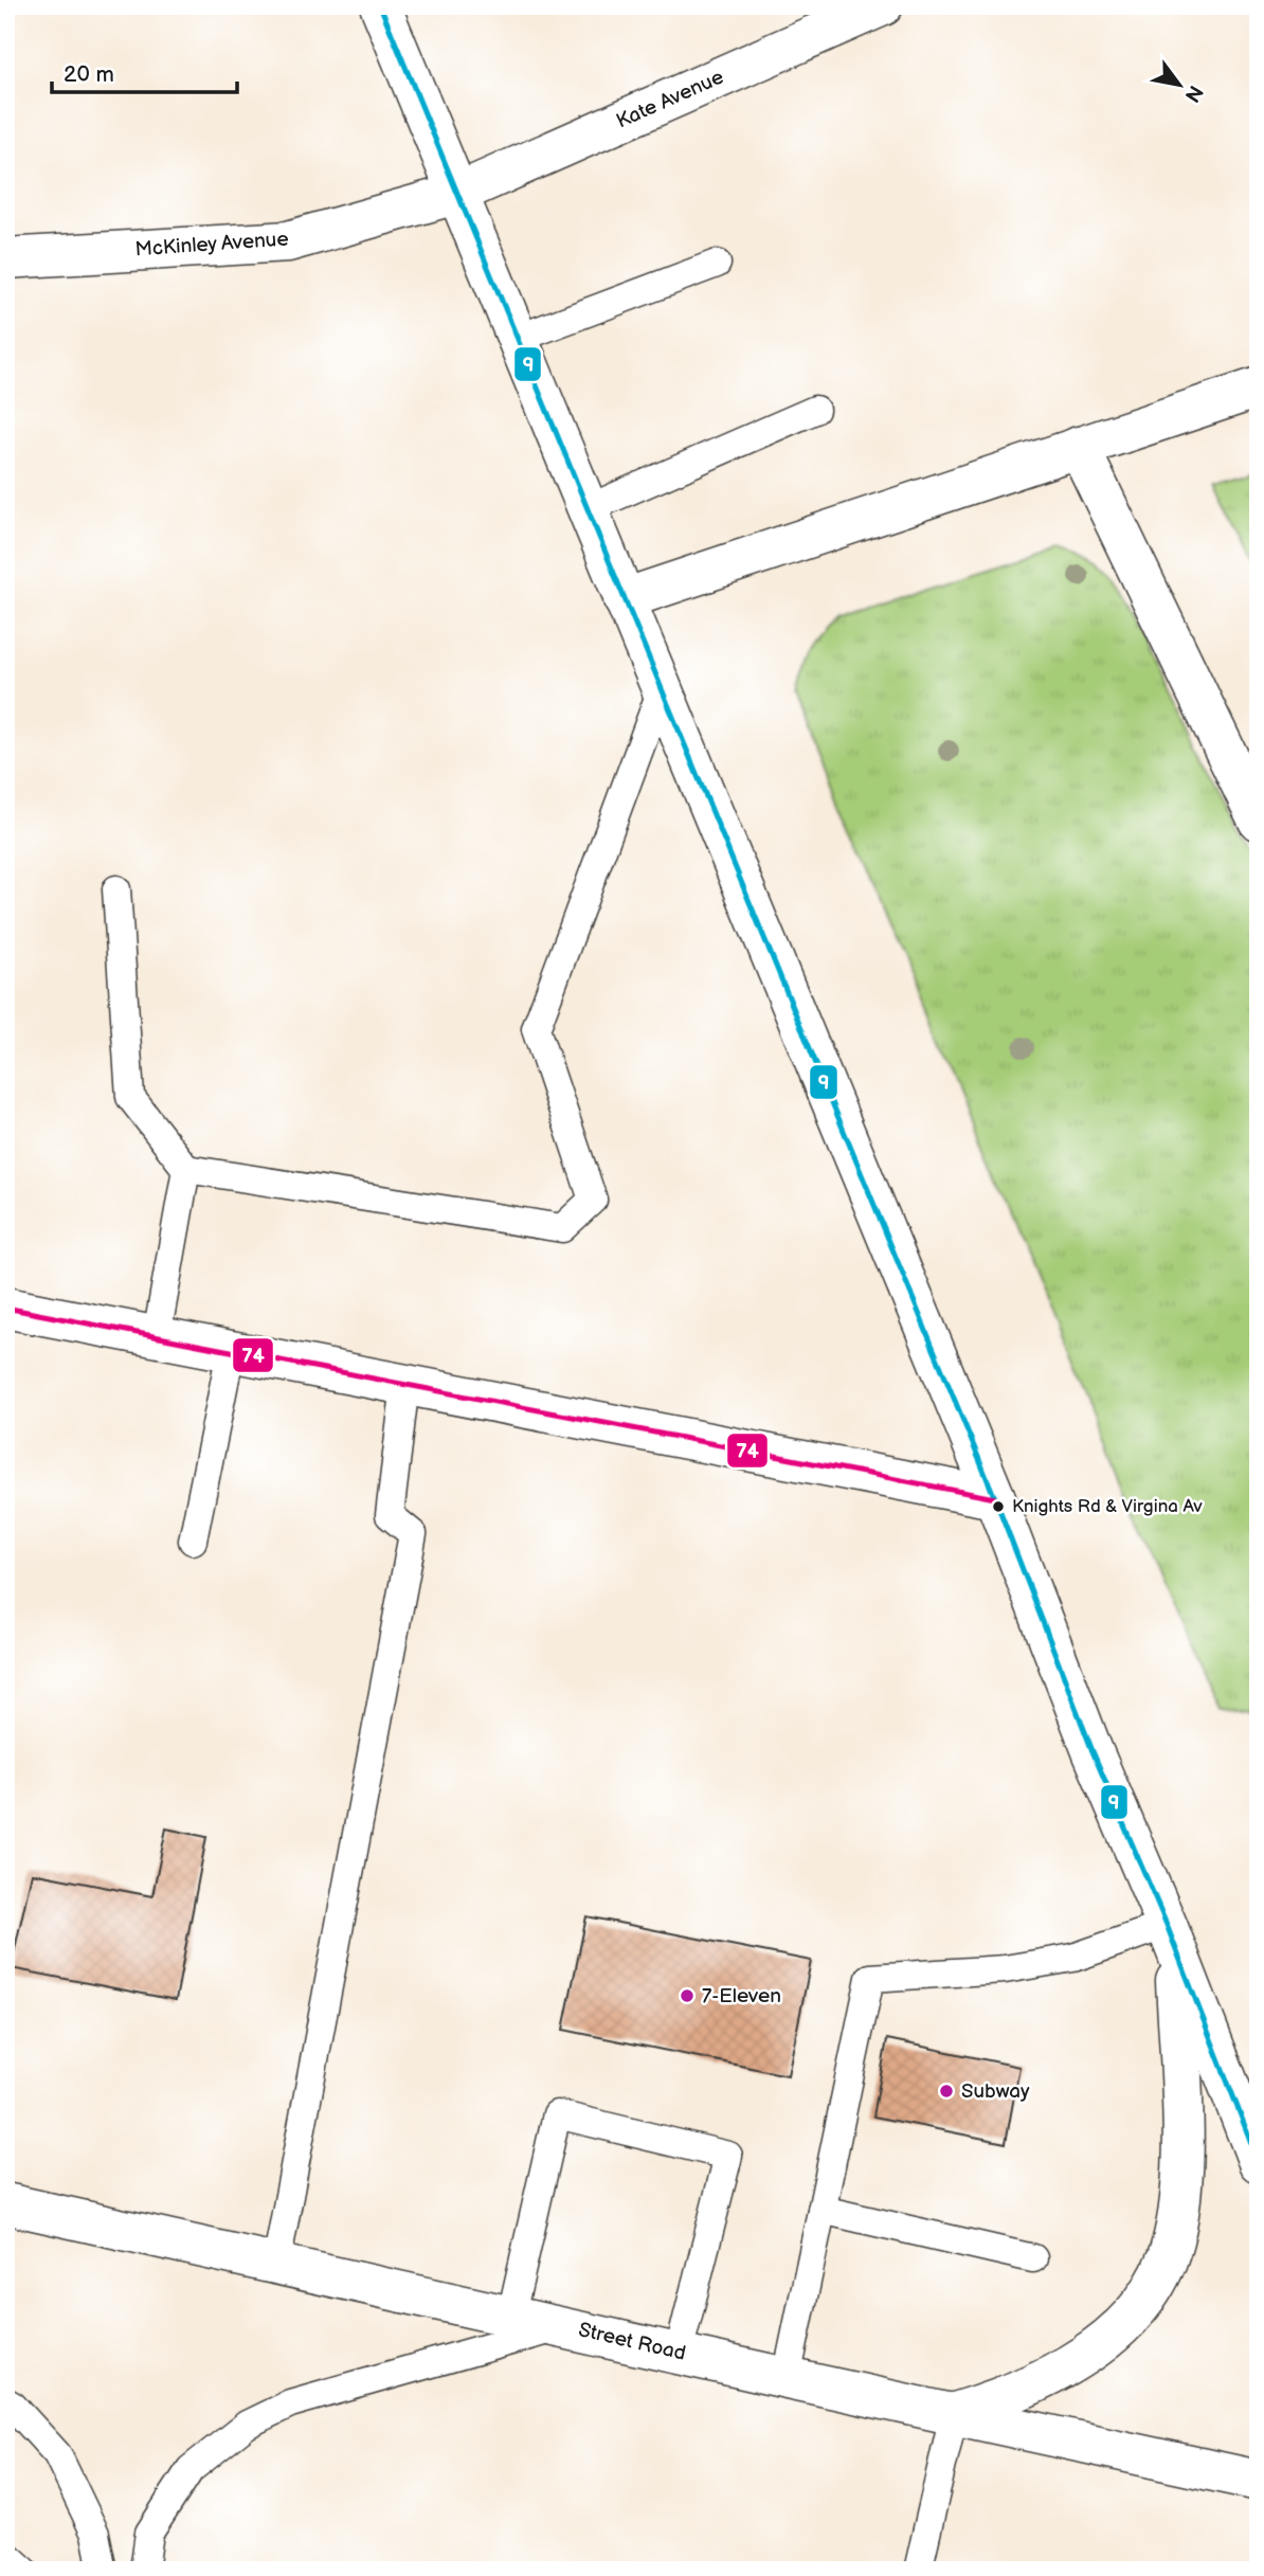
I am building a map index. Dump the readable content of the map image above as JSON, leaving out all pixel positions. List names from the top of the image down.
{
  "streets": {
    "main road": ["Kate Avenue", "McKinley Avenue", "Street Road"]
  },
  "crossings": [
    ["Kate Avenue", "McKinley Avenue"]
  ],
  "places": ["Knights Rd & Virgina Av", "7-Eleven", "Subway"],
  "lines": ["transit line 9", "transit line 74"],
  "scale_bar": "20 m",
  "north": "bottom right"
}
